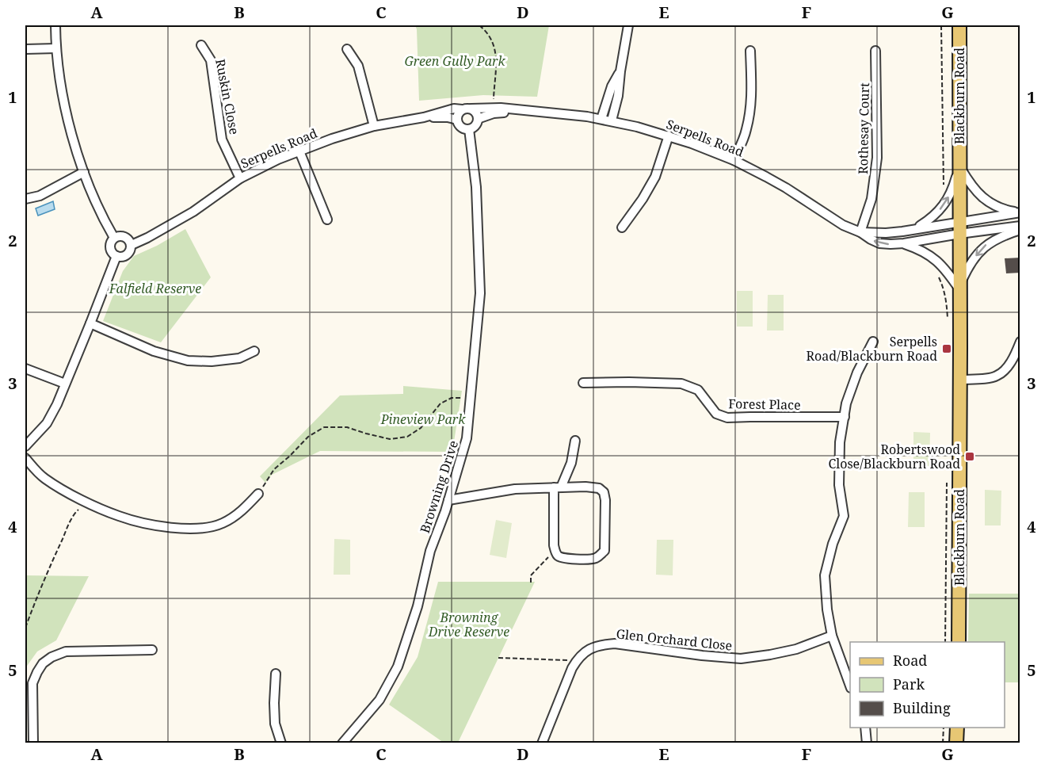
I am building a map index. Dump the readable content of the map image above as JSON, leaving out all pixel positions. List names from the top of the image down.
{
  "streets": {
    "main road": ["Blackburn Road"],
    "street": [
      "Ruskin Close",
      "Rothesay Court",
      "Serpells Road",
      "Forest Place",
      "Browning Drive",
      "Glen Orchard Close"
    ]
  },
  "crossings": [
    ["Blackburn Road", "Serpells Road"],
    ["Ruskin Close", "Serpells Road"],
    ["Rothesay Court", "Serpells Road"],
    ["Serpells Road", "Browning Drive"]
  ],
  "parks": [
    "Green Gully Park",
    "Falfield Reserve",
    "Pineview Park",
    "Browning Drive Reserve"
  ],
  "places": {
    "transit": ["Serpells Road/Blackburn Road", "Robertswood Close/Blackburn Road"]
  },
  "legend": ["Road", "Park", "Building"],
  "grid": {
    "columns": [
      "A",
      "B",
      "C",
      "D",
      "E",
      "F",
      "G"
    ],
    "rows": [
      "1",
      "2",
      "3",
      "4",
      "5"
    ]
  }
}
